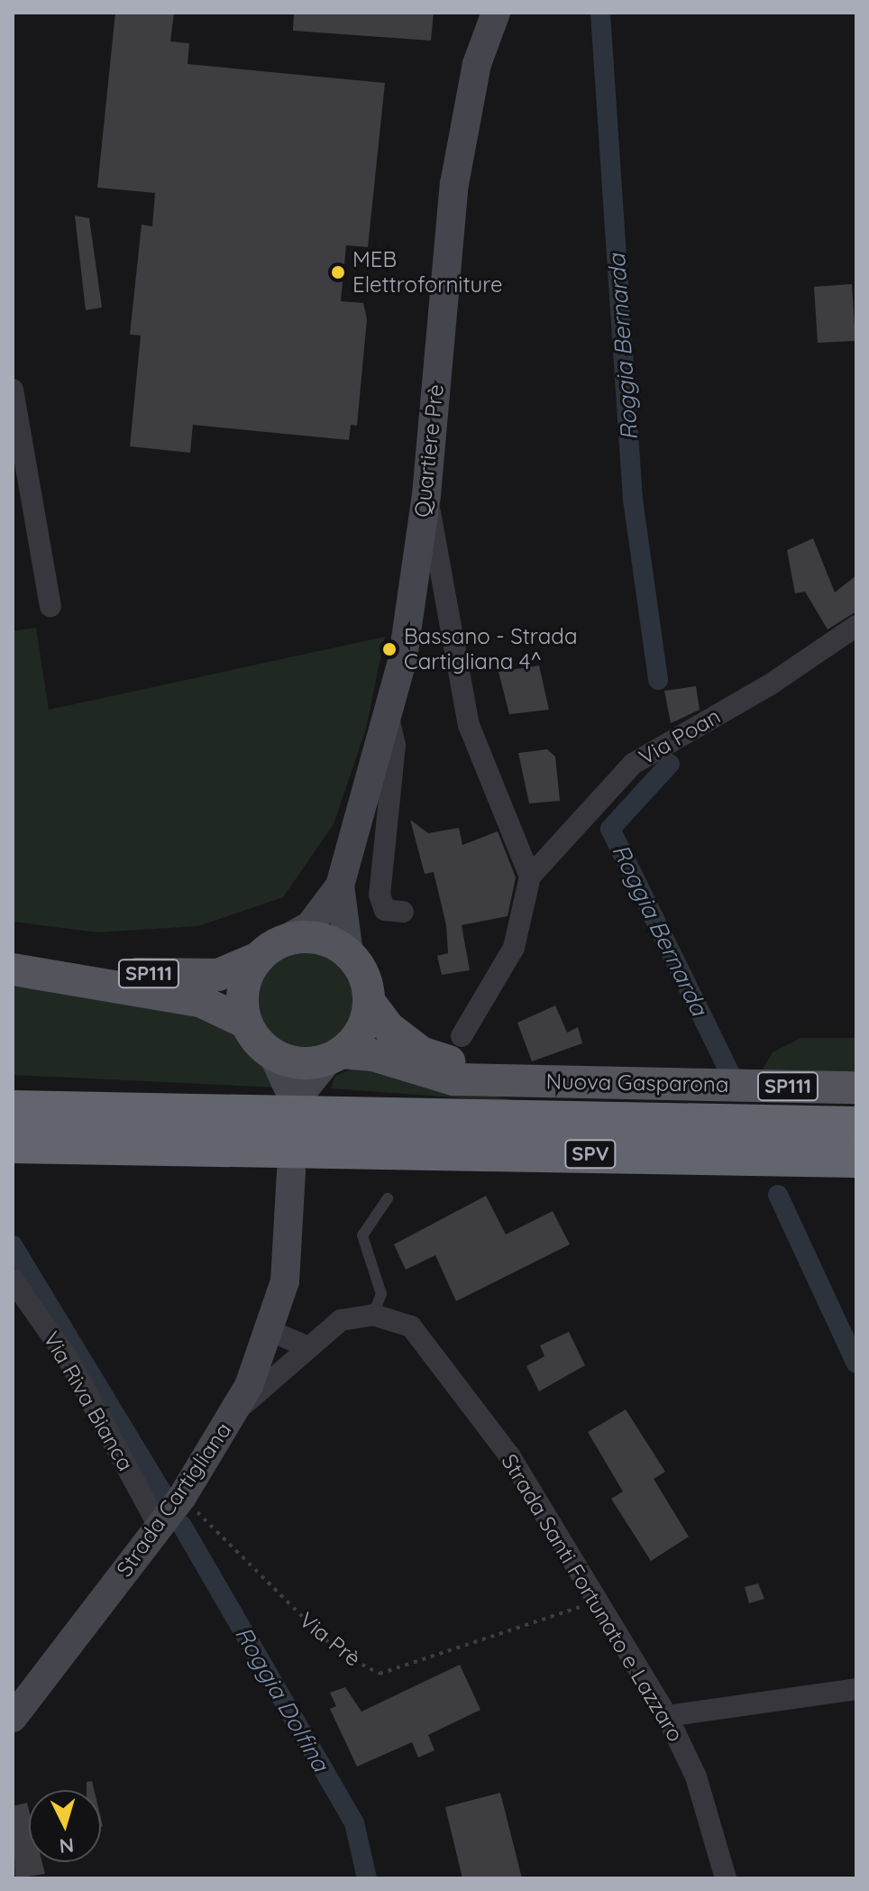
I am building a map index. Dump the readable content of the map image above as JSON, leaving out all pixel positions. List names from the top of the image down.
{
  "streets": {
    "highway": ["SPV"],
    "main road": ["SP111", "Nuova Gasparona"],
    "street": [
      "Quartiere Prè",
      "Via Poan",
      "Via Riva Bianca",
      "Strada Cartigliana",
      "Strada Santi Fortunato e Lazzaro"
    ],
    "path": ["Via Prè"]
  },
  "crossings": [
    ["Quartiere Prè", "SP111"],
    ["Quartiere Prè", "Nuova Gasparona"],
    ["Quartiere Prè", "Strada Cartigliana"],
    ["SP111", "Nuova Gasparona"],
    ["SP111", "Strada Cartigliana"],
    ["Nuova Gasparona", "Strada Cartigliana"],
    ["SPV", "Strada Cartigliana"],
    ["Via Riva Bianca", "Strada Cartigliana"],
    ["Strada Cartigliana", "Strada Santi Fortunato e Lazzaro"],
    ["Strada Cartigliana", "Via Prè"],
    ["Strada Santi Fortunato e Lazzaro", "Via Prè"]
  ],
  "water": ["Roggia Bernarda", "Roggia Dolfina"],
  "places": ["MEB Elettroforniture", "Bassano - Strada Cartigliana 4^"],
  "north": "bottom"
}
